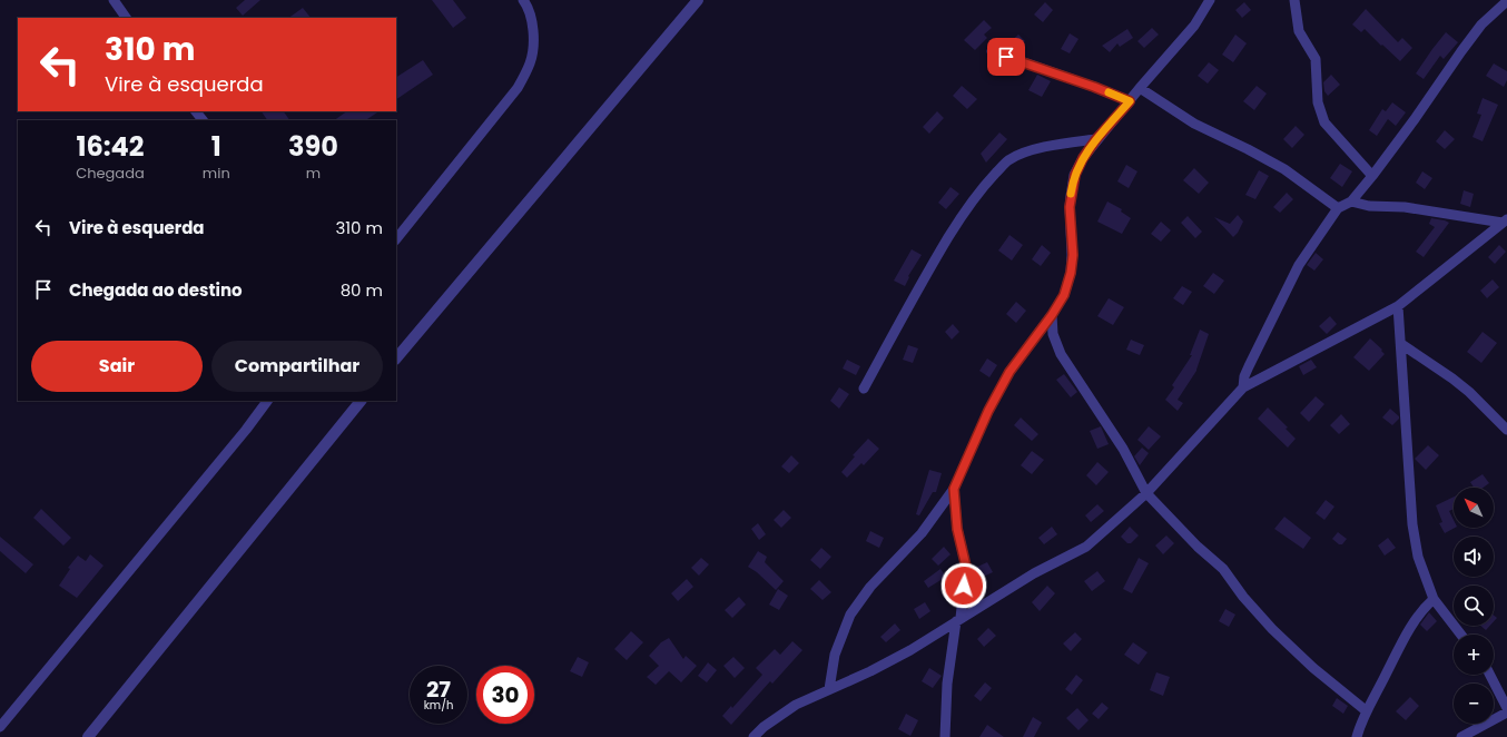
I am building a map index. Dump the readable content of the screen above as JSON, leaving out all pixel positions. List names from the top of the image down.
{
  "north": "top left",
  "page": {
    "turn": ["310 m", "Vire à esquerda"],
    "eta": [
      "16:42",
      "Chegada",
      "1",
      "min",
      "390",
      "m"
    ],
    "list": [
      {
        "name": "Vire à esquerda",
        "value": "310 m"
      },
      {
        "name": "Chegada ao destino",
        "value": "80 m"
      }
    ],
    "buttons": ["Sair", "Compartilhar"],
    "map_buttons": ["+", "−"],
    "speed": "27 km/h",
    "limit": "30"
  }
}
